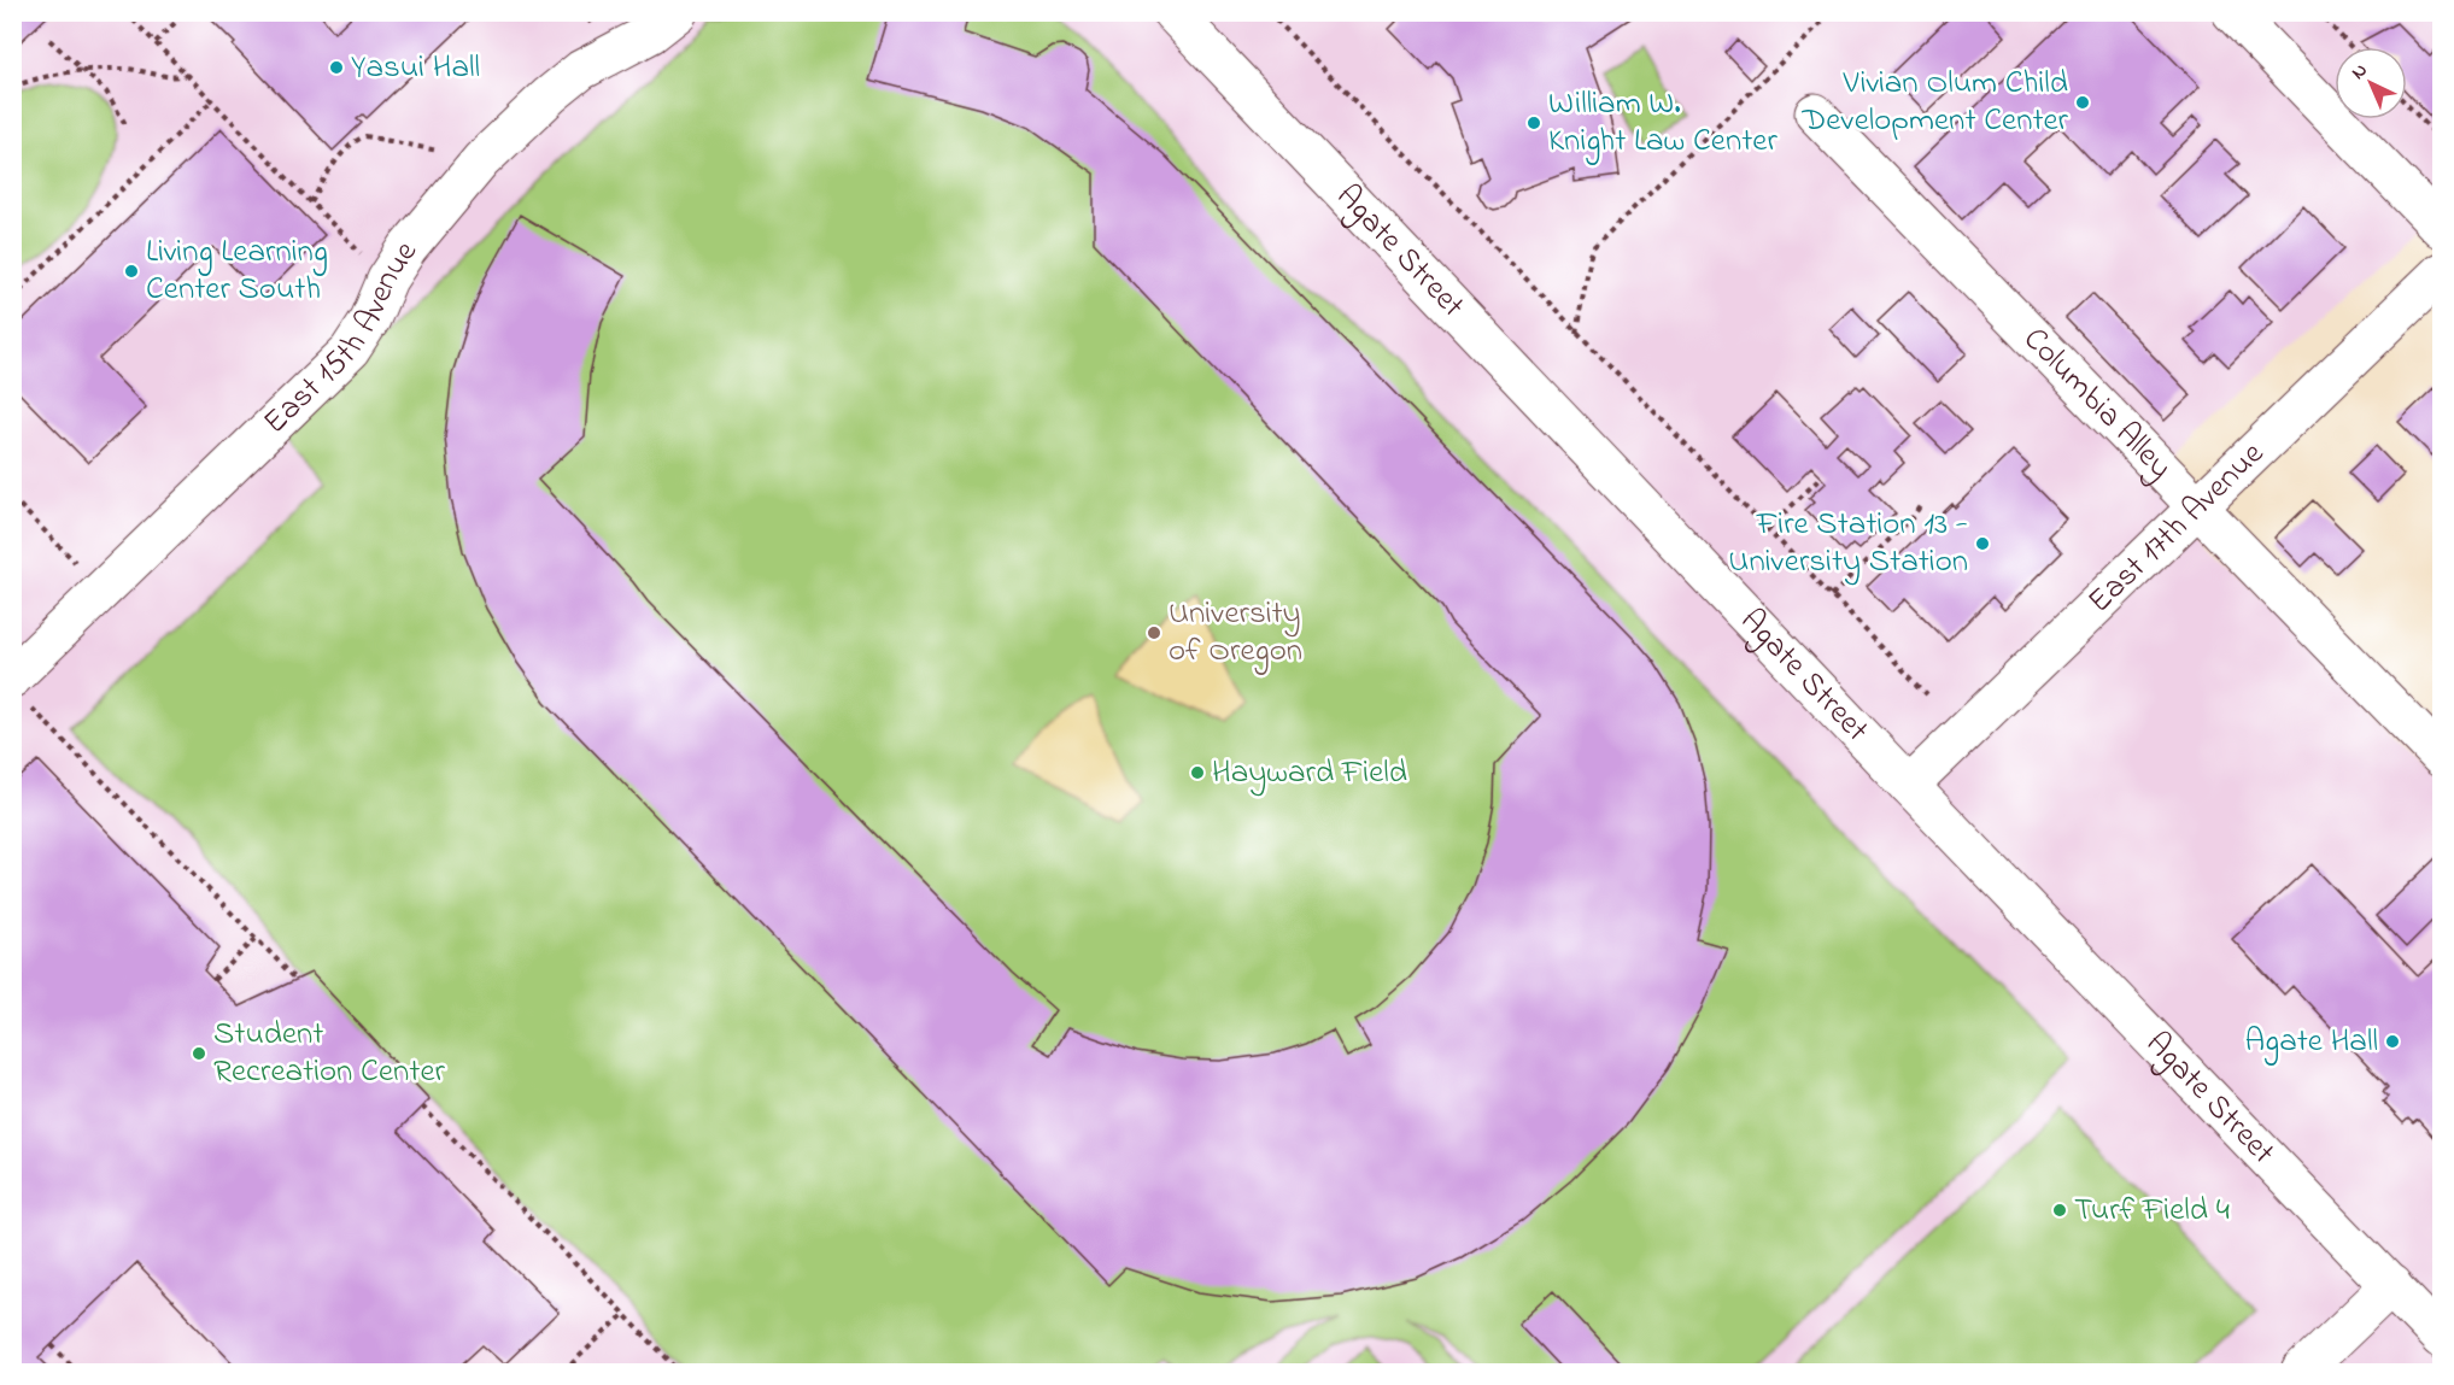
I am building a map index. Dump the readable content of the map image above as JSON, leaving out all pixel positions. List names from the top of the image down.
{
  "streets": {
    "street": [
      "Agate Street",
      "East 15th Avenue",
      "Columbia Alley",
      "East 17th Avenue"
    ]
  },
  "crossings": [
    ["Agate Street", "East 17th Avenue"],
    ["Columbia Alley", "East 17th Avenue"]
  ],
  "places": [
    "Yasui Hall",
    "Vivian Olum Child Development Center",
    "William W. Knight Law Center",
    "Living Learning Center South",
    "Fire Station 13 - University Station",
    "University of Oregon",
    "Hayward Field",
    "Agate Hall",
    "Student Recreation Center",
    "Turf Field 4"
  ],
  "north": "top left"
}
